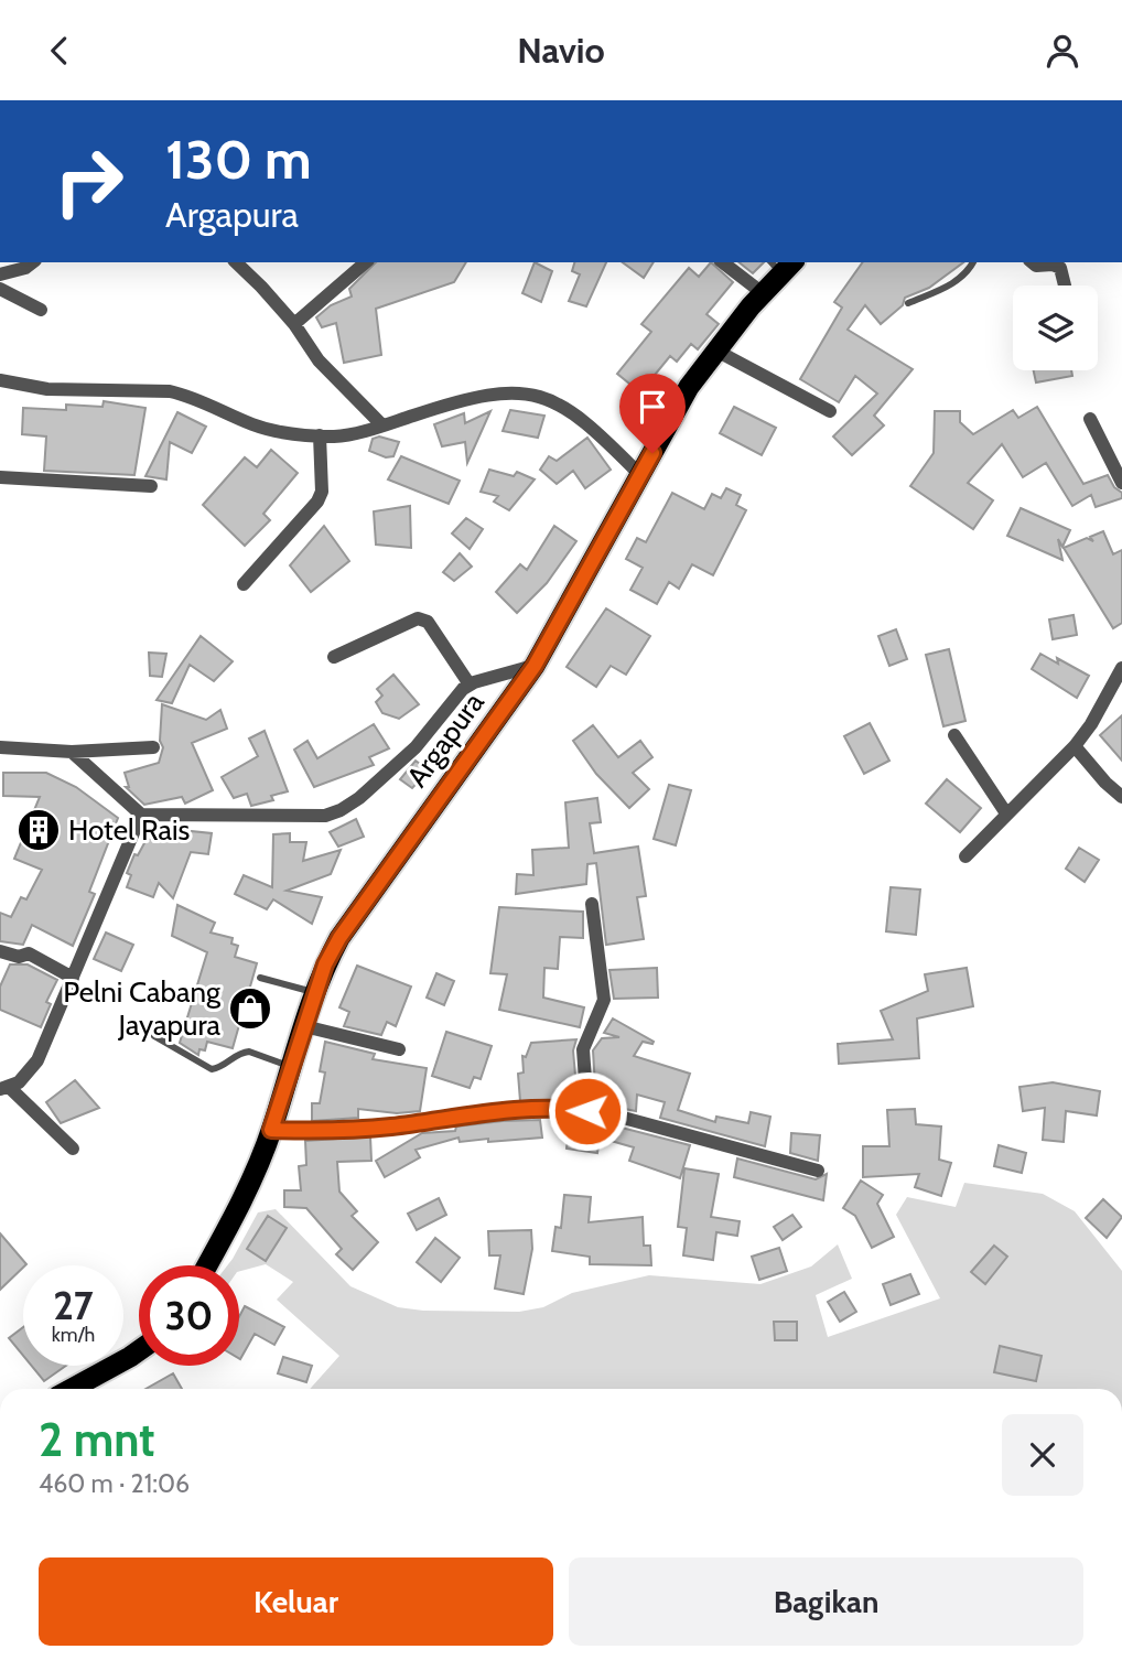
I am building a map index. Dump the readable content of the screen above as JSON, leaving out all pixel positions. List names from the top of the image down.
{
  "streets": {
    "highway": ["Argapura"]
  },
  "places": {
    "building": ["Hotel Rais"],
    "shop": ["Pelni Cabang Jayapura"]
  },
  "page": {
    "header": "Navio",
    "turn": ["130 m", "Argapura"],
    "speed": "27 km/h",
    "limit": "30",
    "heading": ["2 mnt", "460 m · 21:06"],
    "buttons": ["Keluar", "Bagikan"]
  }
}
